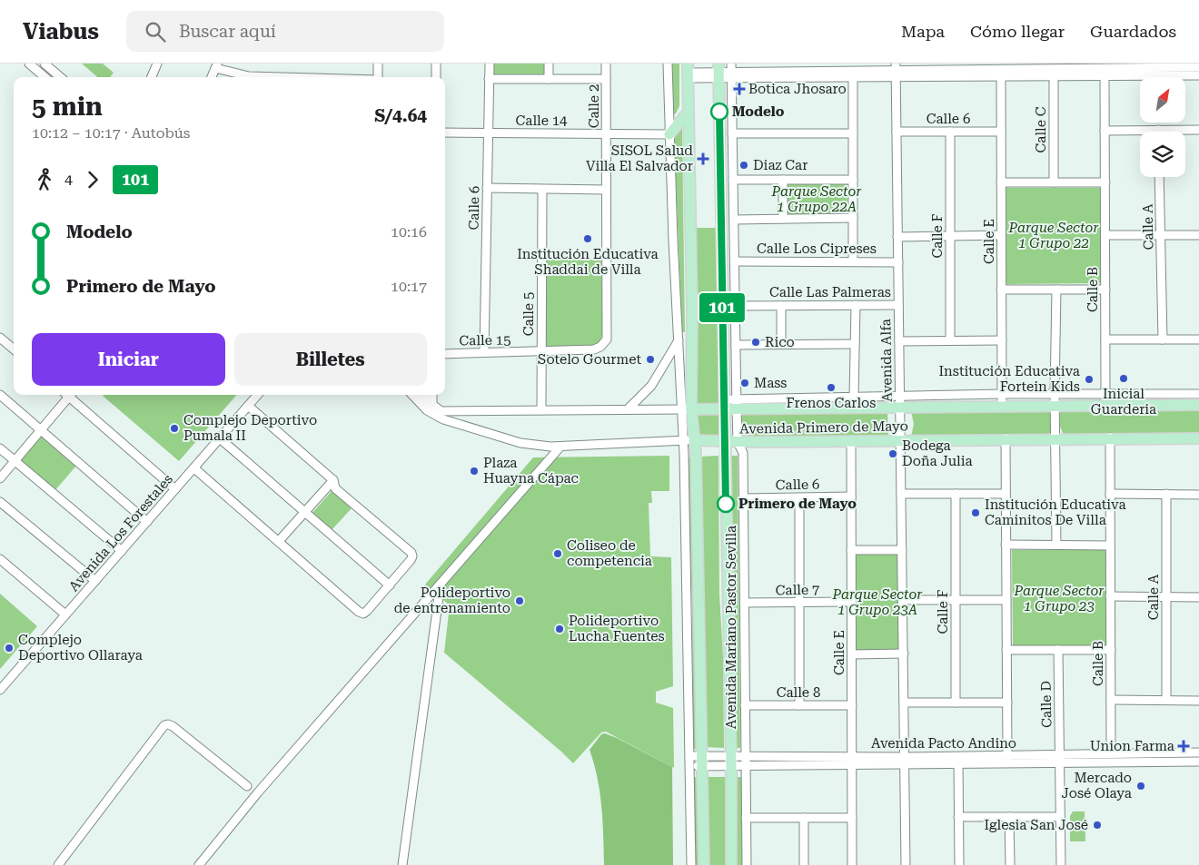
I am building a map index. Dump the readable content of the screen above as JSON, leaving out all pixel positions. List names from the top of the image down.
{
  "streets": {
    "main road": ["Avenida Primero de Mayo", "Avenida Mariano Pastor Sevilla"],
    "street": [
      "Calle 2",
      "Calle 6",
      "Calle 14",
      "Calle C",
      "Calle A",
      "Calle F",
      "Calle E",
      "Calle Los Cipreses",
      "Calle B",
      "Calle Las Palmeras",
      "Calle 5",
      "Calle 15",
      "Avenida Alfa",
      "Avenida Los Forestales",
      "Calle 7",
      "Calle 8",
      "Calle D",
      "Avenida Pacto Andino"
    ]
  },
  "crossings": [
    ["Calle 2", "Calle 14"],
    ["Calle 2", "Calle 15"],
    ["Calle 6", "Calle 14"],
    ["Calle 6", "Calle F"],
    ["Calle 6", "Calle E"],
    ["Calle 6", "Calle 15"],
    ["Calle 6", "Avenida Alfa"],
    ["Calle 6", "Avenida Mariano Pastor Sevilla"],
    ["Calle E", "Avenida Primero de Mayo"],
    ["Calle E", "Calle 7"],
    ["Calle E", "Calle 8"],
    ["Calle E", "Avenida Pacto Andino"],
    ["Calle Los Cipreses", "Avenida Alfa"],
    ["Calle Los Cipreses", "Avenida Mariano Pastor Sevilla"],
    ["Calle B", "Avenida Primero de Mayo"],
    ["Calle B", "Avenida Pacto Andino"],
    ["Calle Las Palmeras", "Avenida Alfa"],
    ["Calle Las Palmeras", "Avenida Mariano Pastor Sevilla"],
    ["Calle 5", "Calle 15"],
    ["Calle 5", "Avenida Primero de Mayo"],
    ["Avenida Alfa", "Avenida Primero de Mayo"],
    ["Avenida Alfa", "Avenida Pacto Andino"],
    ["Avenida Primero de Mayo", "Avenida Mariano Pastor Sevilla"],
    ["Calle 7", "Avenida Mariano Pastor Sevilla"],
    ["Avenida Mariano Pastor Sevilla", "Calle 8"],
    ["Avenida Mariano Pastor Sevilla", "Avenida Pacto Andino"],
    ["Calle D", "Avenida Pacto Andino"]
  ],
  "parks": [
    "Parque Sector 1 Grupo 22A",
    "Parque Sector 1 Grupo 22",
    "Parque Sector 1 Grupo 23",
    "Parque Sector 1 Grupo 23A"
  ],
  "places": {
    "health": ["Botica Jhosaro", "SISOL Salud Villa El Salvador", "Union Farma"],
    "other": [
      "Modelo",
      "Diaz Car",
      "Institución Educativa Shaddai de Villa",
      "Rico",
      "Sotelo Gourmet",
      "Inicial Guarderia",
      "Institución Educativa Fortein Kids",
      "Mass",
      "Frenos Carlos",
      "Complejo Deportivo Pumala II",
      "Bodega Doña Julia",
      "Plaza Huayna Cápac",
      "Primero de Mayo",
      "Institución Educativa Caminitos De Villa",
      "Coliseo de competencia",
      "Polideportivo de entrenamiento",
      "Polideportivo Lucha Fuentes",
      "Complejo Deportivo Ollaraya",
      "Mercado José Olaya",
      "Iglesia San José"
    ]
  },
  "lines": ["bus line 101"],
  "north": "top right",
  "page": {
    "header": "Viabus",
    "search": "Buscar aquí",
    "nav": ["Mapa", "Cómo llegar", "Guardados"],
    "on_map": "101",
    "heading": ["5 min", "10:12 – 10:17 · Autobús", "S/4.64"],
    "legs": ["4", "101"],
    "list": [
      {
        "name": "Modelo",
        "value": "10:16"
      },
      {
        "name": "Primero de Mayo",
        "value": "10:17"
      }
    ],
    "buttons": ["Iniciar", "Billetes"]
  }
}
